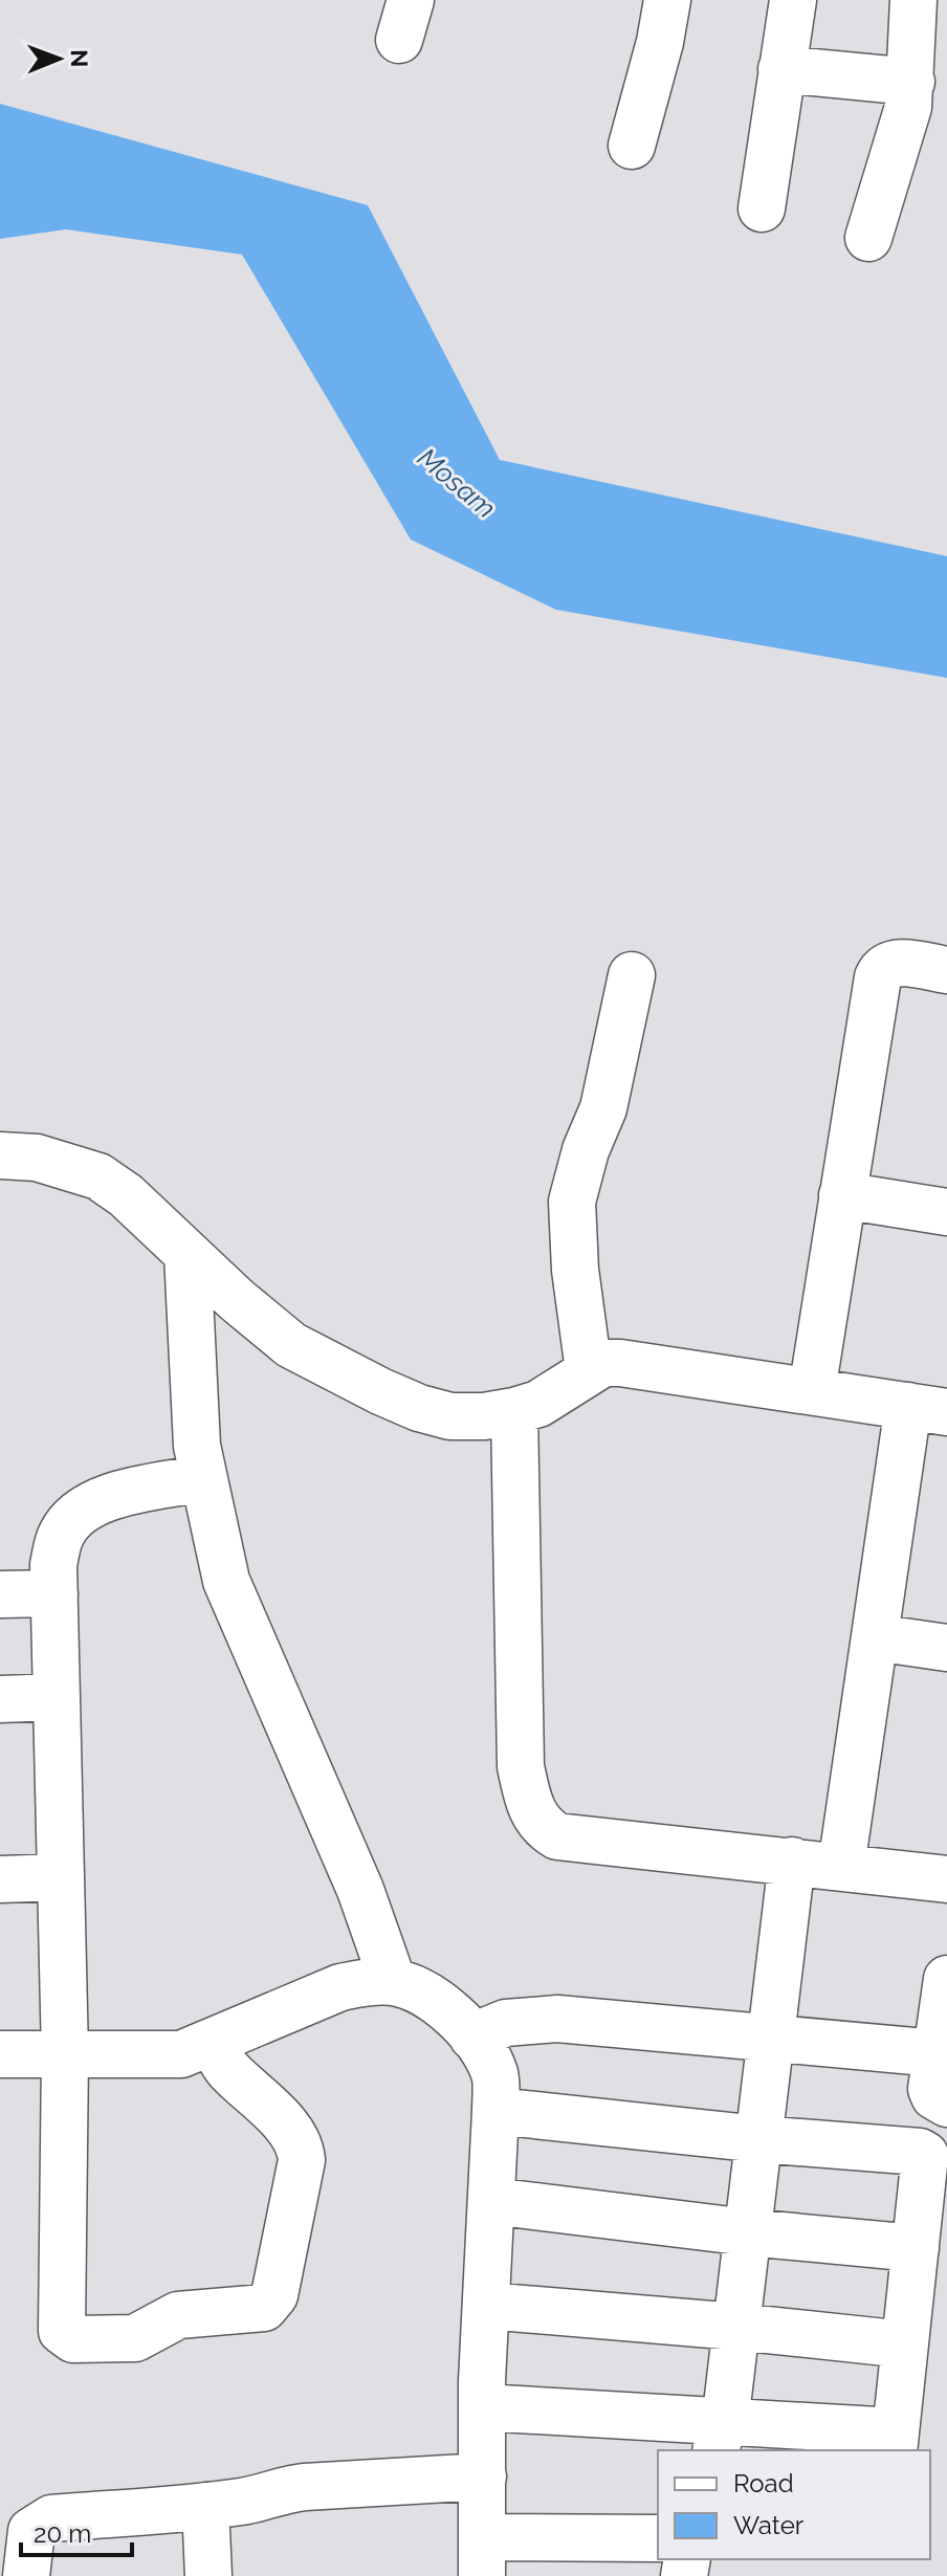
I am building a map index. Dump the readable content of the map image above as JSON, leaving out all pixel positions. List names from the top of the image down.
{
  "water": ["Mosam"],
  "legend": ["Road", "Water"],
  "scale_bar": "20 m",
  "north": "right"
}
